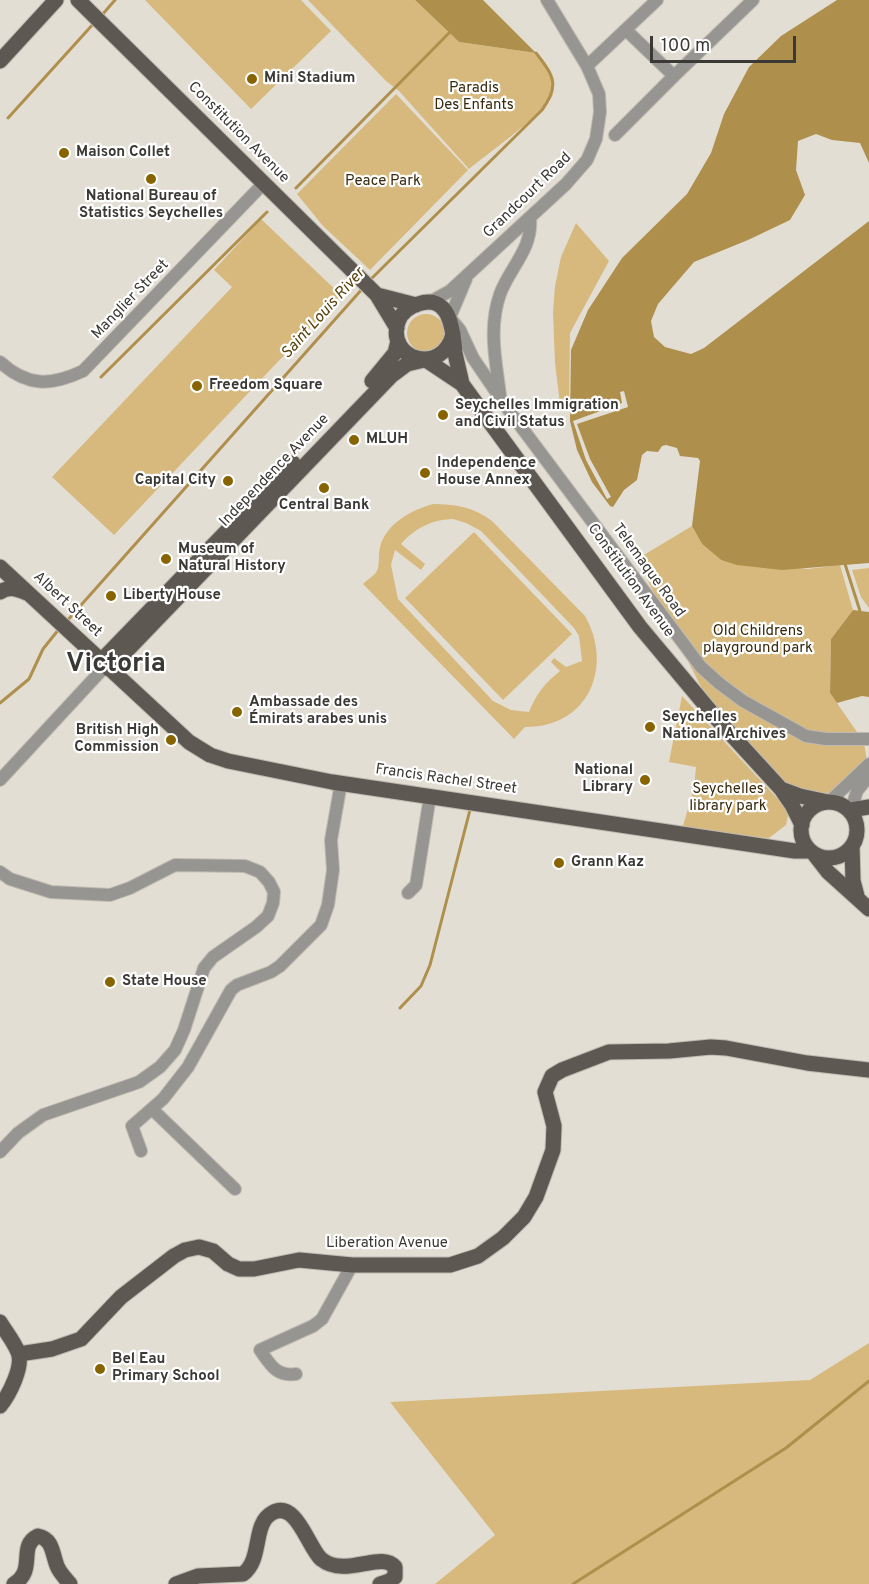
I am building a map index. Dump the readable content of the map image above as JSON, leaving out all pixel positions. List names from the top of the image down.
{
  "streets": {
    "main road": [
      "Constitution Avenue",
      "Independence Avenue",
      "Albert Street",
      "Francis Rachel Street",
      "Liberation Avenue"
    ],
    "street": ["Grandcourt Road", "Manglier Street", "Telemaque Road"]
  },
  "crossings": [
    ["Constitution Avenue", "Grandcourt Road"],
    ["Constitution Avenue", "Manglier Street"],
    ["Constitution Avenue", "Independence Avenue"],
    ["Constitution Avenue", "Telemaque Road"],
    ["Constitution Avenue", "Francis Rachel Street"],
    ["Grandcourt Road", "Independence Avenue"],
    ["Grandcourt Road", "Telemaque Road"],
    ["Independence Avenue", "Telemaque Road"],
    ["Independence Avenue", "Albert Street"],
    ["Independence Avenue", "Francis Rachel Street"],
    ["Albert Street", "Francis Rachel Street"]
  ],
  "districts": ["Victoria"],
  "water": ["Saint Louis River"],
  "parks": [
    "Paradis Des Enfants",
    "Peace Park",
    "Old Childrens playground park",
    "Seychelles library park"
  ],
  "places": [
    "Mini Stadium",
    "Maison Collet",
    "National Bureau of Statistics Seychelles",
    "Freedom Square",
    "Seychelles Immigration and Civil Status",
    "MLUH",
    "Independence House Annex",
    "Capital City",
    "Central Bank",
    "Museum of Natural History",
    "Liberty House",
    "Ambassade des Émirats arabes unis",
    "Seychelles National Archives",
    "British High Commission",
    "National Library",
    "Grann Kaz",
    "State House",
    "Bel Eau Primary School"
  ],
  "scale_bar": "100 m"
}
